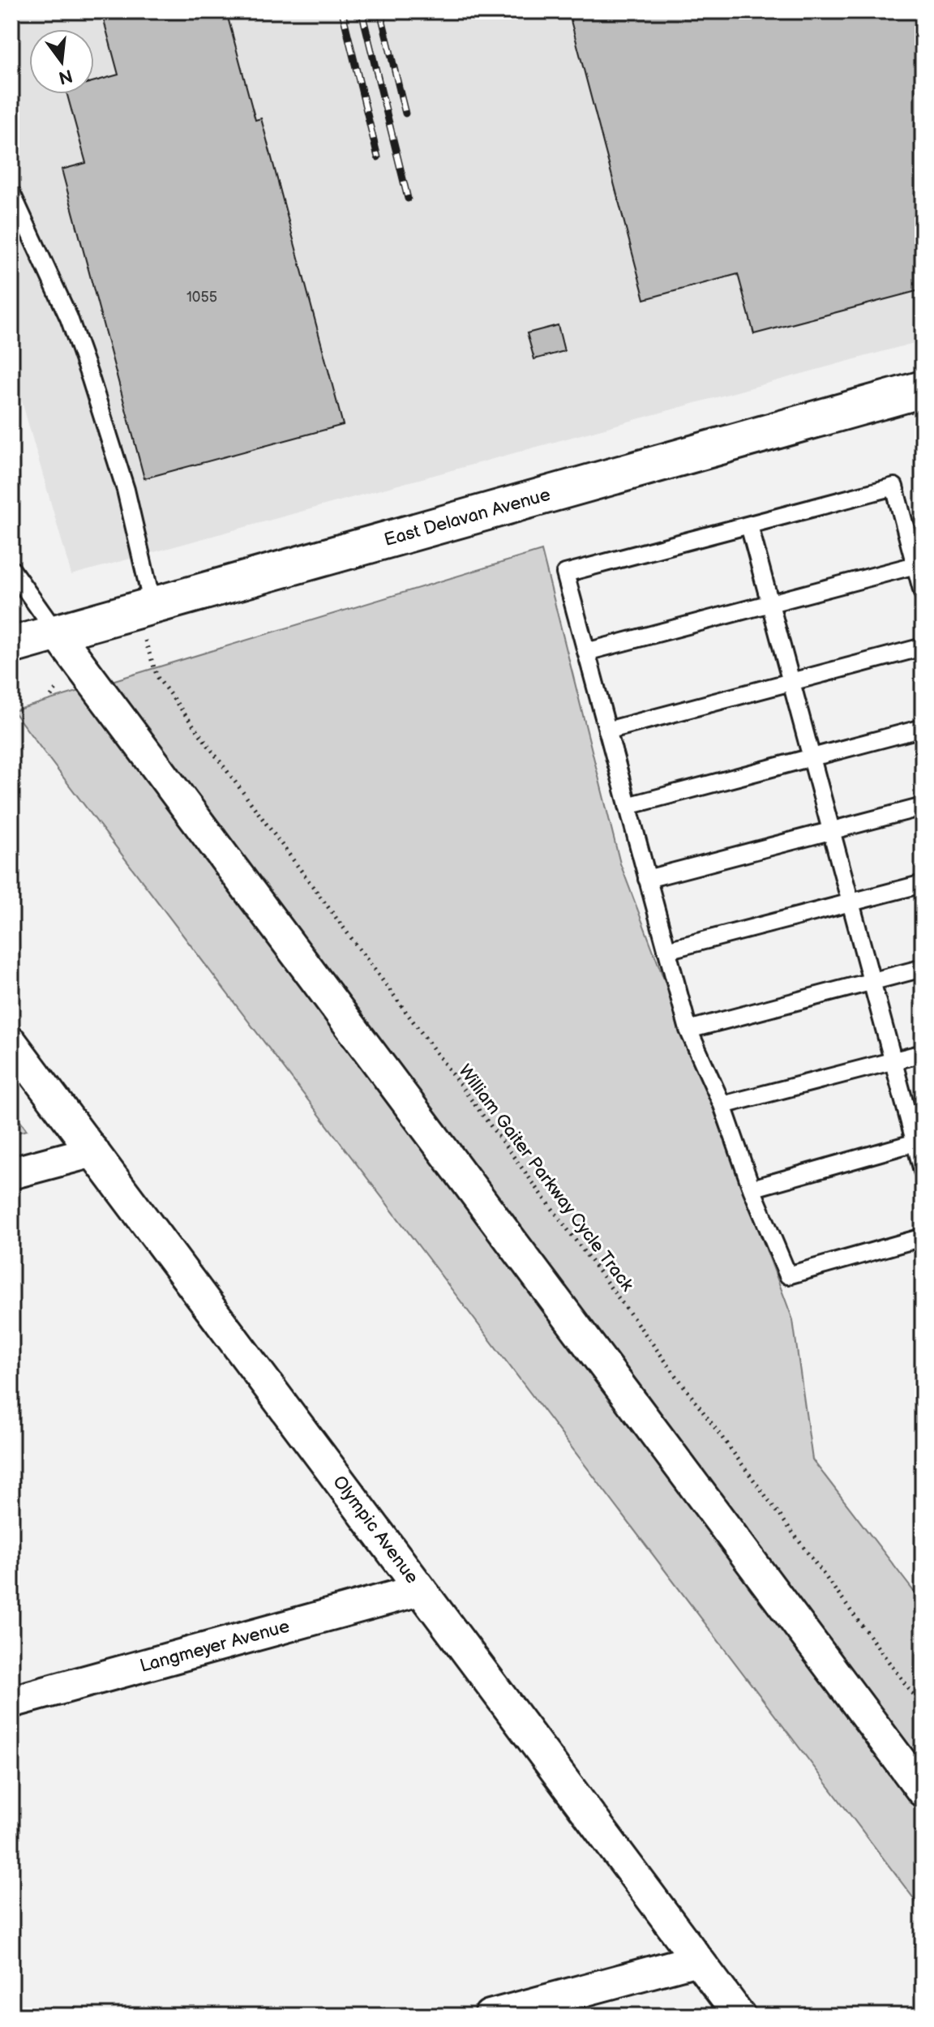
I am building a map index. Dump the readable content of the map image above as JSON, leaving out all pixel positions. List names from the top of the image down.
{
  "streets": {
    "street": ["East Delavan Avenue", "Olympic Avenue", "Langmeyer Avenue"],
    "path": ["William Gaiter Parkway Cycle Track"]
  },
  "crossings": [
    ["Olympic Avenue", "Langmeyer Avenue"]
  ],
  "house_numbers": ["1055"],
  "north": "bottom"
}
